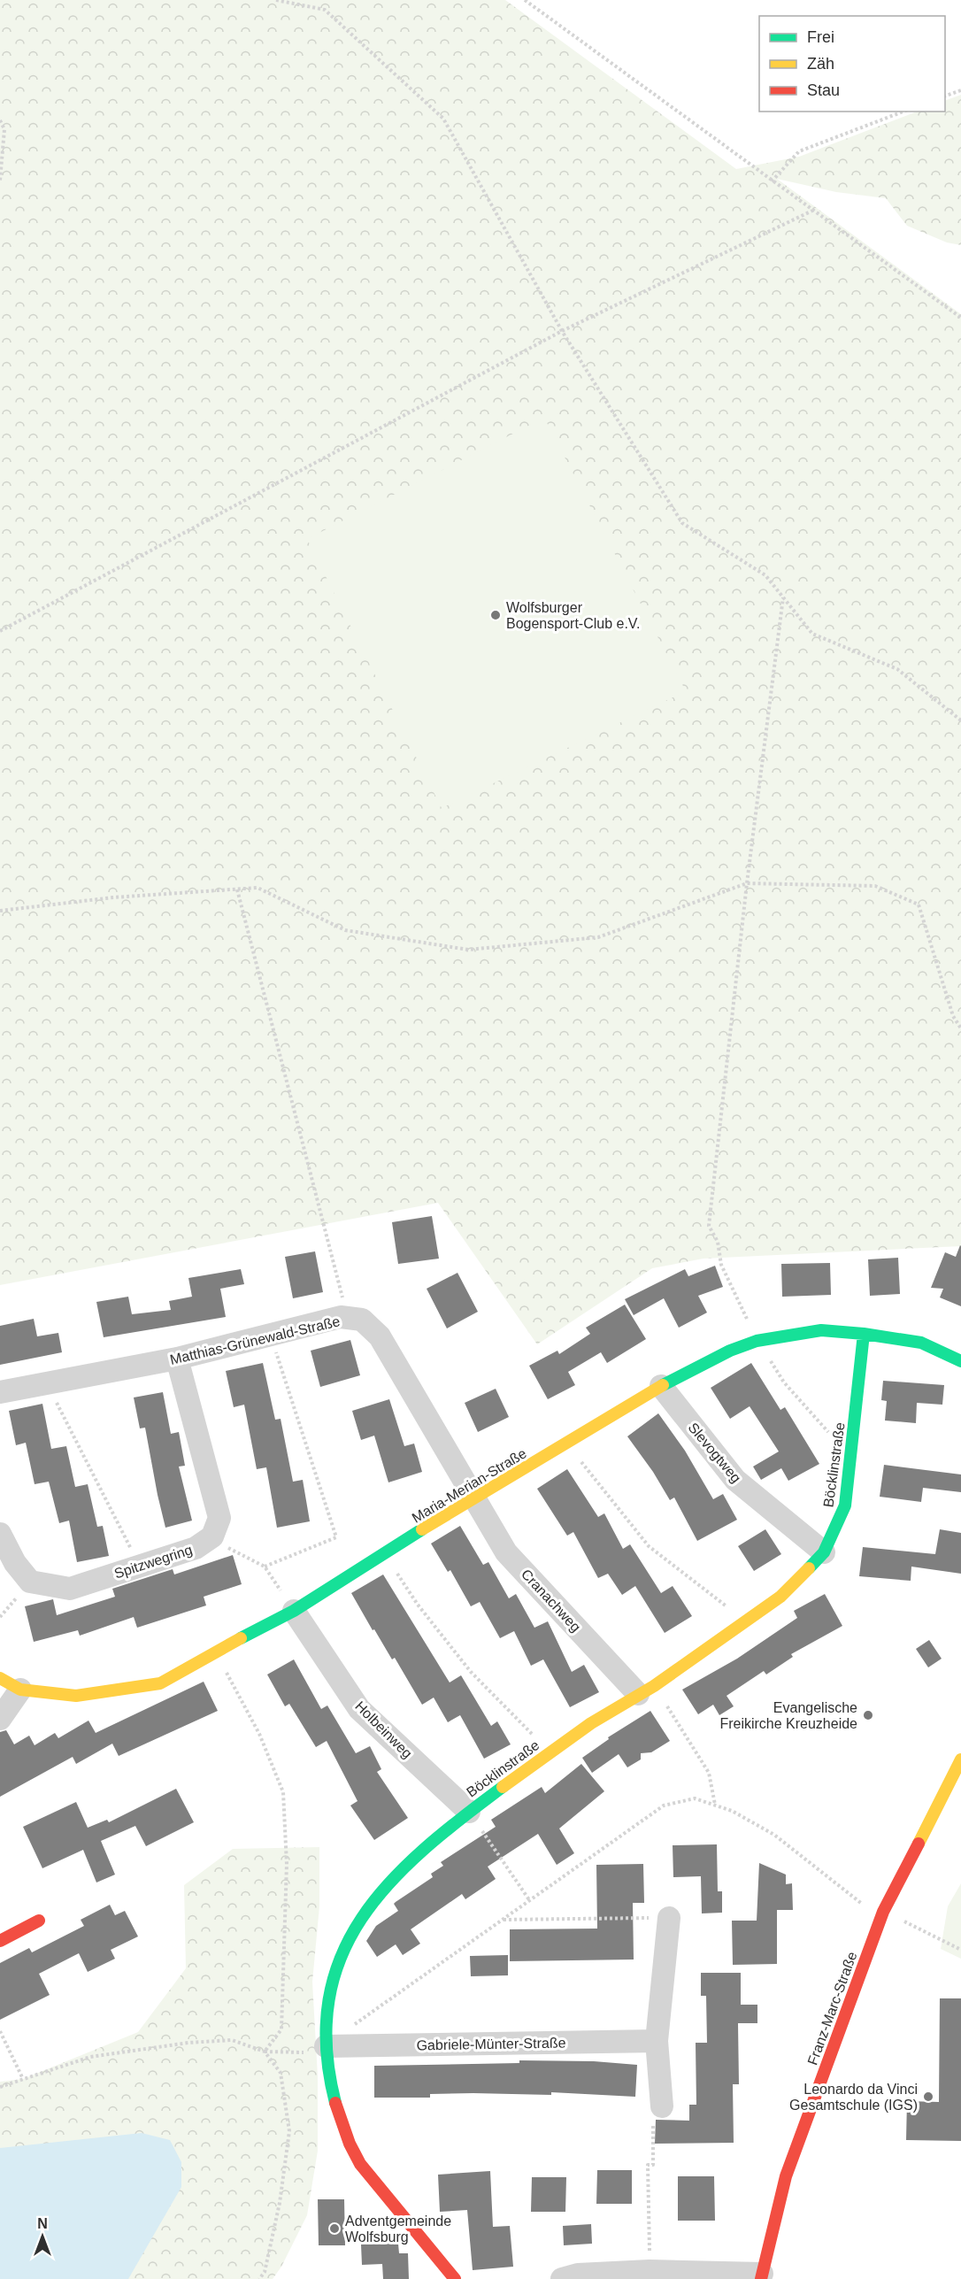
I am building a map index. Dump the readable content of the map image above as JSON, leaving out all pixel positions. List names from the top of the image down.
{
  "streets": {
    "street": [
      "Matthias-Grünewald-Straße",
      "Slevogtweg",
      "Böcklinstraße",
      "Maria-Merian-Straße",
      "Spitzwegring",
      "Cranachweg",
      "Holbeinweg",
      "Franz-Marc-Straße",
      "Gabriele-Münter-Straße"
    ]
  },
  "crossings": [
    ["Matthias-Grünewald-Straße", "Maria-Merian-Straße"],
    ["Matthias-Grünewald-Straße", "Cranachweg"],
    ["Slevogtweg", "Böcklinstraße"],
    ["Slevogtweg", "Maria-Merian-Straße"],
    ["Böcklinstraße", "Maria-Merian-Straße"],
    ["Böcklinstraße", "Cranachweg"],
    ["Böcklinstraße", "Holbeinweg"],
    ["Böcklinstraße", "Gabriele-Münter-Straße"],
    ["Maria-Merian-Straße", "Cranachweg"],
    ["Maria-Merian-Straße", "Holbeinweg"]
  ],
  "places": [
    "Wolfsburger Bogensport-Club e.V.",
    "Evangelische Freikirche Kreuzheide",
    "Leonardo da Vinci Gesamtschule (IGS)",
    "Adventgemeinde Wolfsburg"
  ],
  "legend": ["Frei", "Zäh", "Stau"],
  "north": "top"
}
